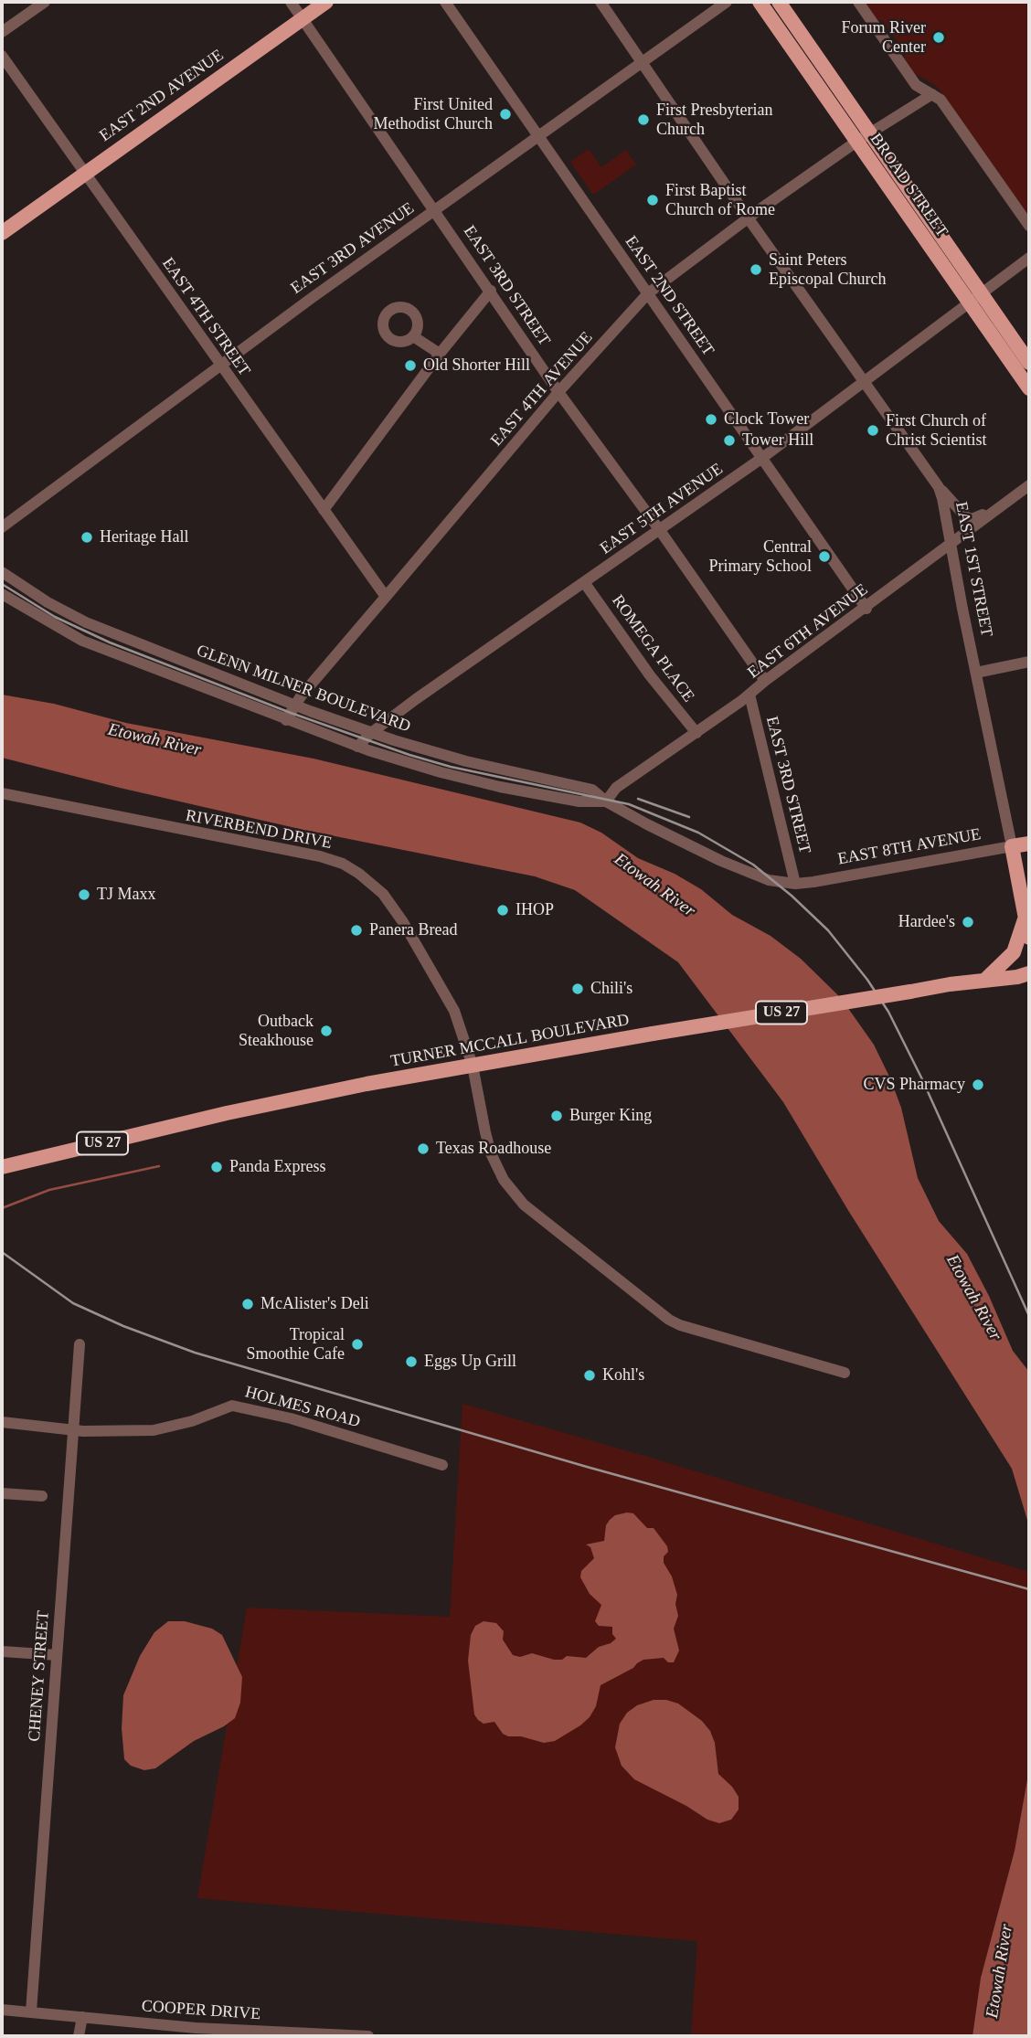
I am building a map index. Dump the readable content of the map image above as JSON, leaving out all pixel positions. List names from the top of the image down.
{
  "streets": {
    "main road": [
      "EAST 2ND AVENUE",
      "BROAD STREET",
      "EAST 1ST STREET",
      "EAST 8TH AVENUE",
      "US 27",
      "TURNER MCCALL BOULEVARD"
    ],
    "street": [
      "EAST 3RD AVENUE",
      "EAST 3RD STREET",
      "EAST 2ND STREET",
      "EAST 4TH STREET",
      "EAST 4TH AVENUE",
      "EAST 5TH AVENUE",
      "EAST 6TH AVENUE",
      "ROMEGA PLACE",
      "GLENN MILNER BOULEVARD",
      "RIVERBEND DRIVE",
      "HOLMES ROAD",
      "CHENEY STREET",
      "COOPER DRIVE"
    ]
  },
  "crossings": [
    ["EAST 2ND AVENUE", "EAST 3RD STREET"],
    ["EAST 2ND AVENUE", "EAST 4TH STREET"],
    ["BROAD STREET", "EAST 4TH AVENUE"],
    ["BROAD STREET", "EAST 5TH AVENUE"],
    ["EAST 3RD AVENUE", "EAST 3RD STREET"],
    ["EAST 3RD AVENUE", "EAST 2ND STREET"],
    ["EAST 3RD AVENUE", "EAST 4TH STREET"],
    ["EAST 3RD AVENUE", "EAST 1ST STREET"],
    ["EAST 3RD STREET", "EAST 4TH AVENUE"],
    ["EAST 3RD STREET", "EAST 5TH AVENUE"],
    ["EAST 3RD STREET", "EAST 6TH AVENUE"],
    ["EAST 3RD STREET", "GLENN MILNER BOULEVARD"],
    ["EAST 3RD STREET", "EAST 8TH AVENUE"],
    ["EAST 2ND STREET", "EAST 4TH AVENUE"],
    ["EAST 2ND STREET", "EAST 5TH AVENUE"],
    ["EAST 2ND STREET", "EAST 6TH AVENUE"],
    ["EAST 4TH STREET", "EAST 4TH AVENUE"],
    ["EAST 4TH AVENUE", "EAST 1ST STREET"],
    ["EAST 4TH AVENUE", "GLENN MILNER BOULEVARD"],
    ["EAST 5TH AVENUE", "EAST 1ST STREET"],
    ["EAST 5TH AVENUE", "ROMEGA PLACE"],
    ["EAST 5TH AVENUE", "GLENN MILNER BOULEVARD"],
    ["EAST 1ST STREET", "EAST 6TH AVENUE"],
    ["EAST 1ST STREET", "EAST 8TH AVENUE"],
    ["EAST 6TH AVENUE", "ROMEGA PLACE"],
    ["EAST 6TH AVENUE", "GLENN MILNER BOULEVARD"],
    ["GLENN MILNER BOULEVARD", "EAST 8TH AVENUE"],
    ["RIVERBEND DRIVE", "TURNER MCCALL BOULEVARD"],
    ["HOLMES ROAD", "CHENEY STREET"],
    ["CHENEY STREET", "COOPER DRIVE"]
  ],
  "water": ["Etowah River"],
  "places": [
    "Forum River Center",
    "First United Methodist Church",
    "First Presbyterian Church",
    "First Baptist Church of Rome",
    "Saint Peters Episcopal Church",
    "Old Shorter Hill",
    "Clock Tower",
    "First Church of Christ Scientist",
    "Tower Hill",
    "Heritage Hall",
    "Central Primary School",
    "TJ Maxx",
    "IHOP",
    "Hardee's",
    "Panera Bread",
    "Chili's",
    "Outback Steakhouse",
    "CVS Pharmacy",
    "Burger King",
    "Texas Roadhouse",
    "Panda Express",
    "McAlister's Deli",
    "Tropical Smoothie Cafe",
    "Eggs Up Grill",
    "Kohl's"
  ]
}
